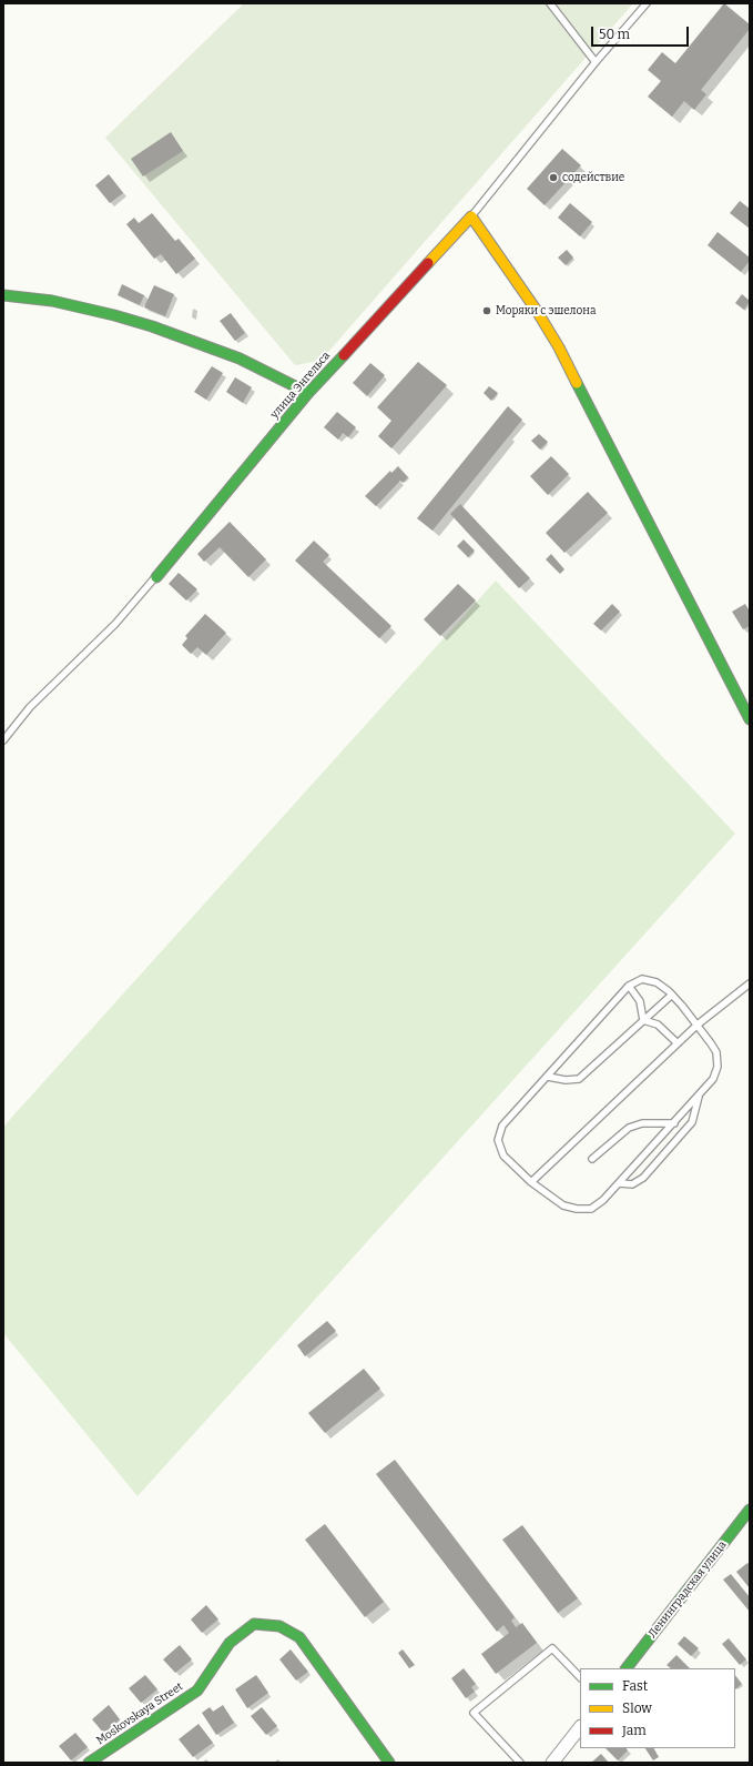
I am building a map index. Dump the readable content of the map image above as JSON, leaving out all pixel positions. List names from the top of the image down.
{
  "streets": {
    "street": ["улица Энгельса", "Ленинградская улица", "Moskovskaya Street"]
  },
  "places": ["содействие", "Моряки с эшелона"],
  "legend": ["Fast", "Slow", "Jam"],
  "scale_bar": "50 m"
}
